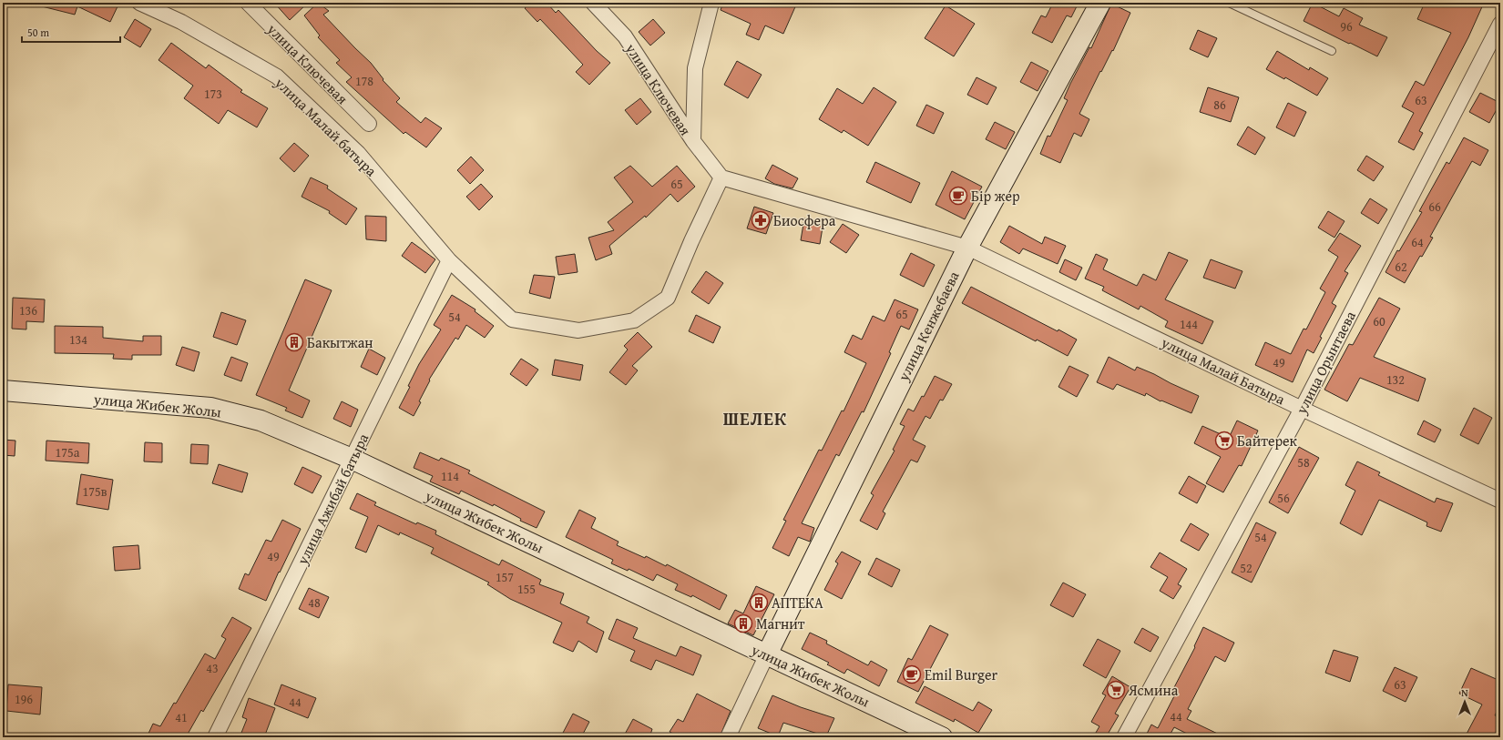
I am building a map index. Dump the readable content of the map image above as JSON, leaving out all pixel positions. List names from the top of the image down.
{
  "streets": {
    "main road": ["улица Кенжебаева", "улица Жибек Жолы"],
    "street": [
      "улица Ключевая",
      "улица Малай батыра",
      "улица Орынтаева",
      "улица Малай Батыра",
      "улица Ажибай батыра"
    ]
  },
  "crossings": [
    ["улица Малай батыра", "улица Ажибай батыра"],
    ["улица Кенжебаева", "улица Малай Батыра"],
    ["улица Кенжебаева", "улица Жибек Жолы"],
    ["улица Орынтаева", "улица Малай Батыра"],
    ["улица Жибек Жолы", "улица Ажибай батыра"]
  ],
  "districts": ["ШЕЛЕК"],
  "places": {
    "cafe": ["Бір жер", "Emil Burger"],
    "pharmacy": ["Биосфера"],
    "building": ["Бакытжан", "АПТЕКА", "Магнит"],
    "supermarket": ["Байтерек", "Ясмина"]
  },
  "house_numbers": [
    "96",
    "178",
    "173",
    "63",
    "86",
    "65",
    "66",
    "64",
    "62",
    "136",
    "65",
    "54",
    "60",
    "144",
    "134",
    "49",
    "132",
    "175а",
    "58",
    "114",
    "175в",
    "56",
    "54",
    "49",
    "52",
    "157",
    "155",
    "48",
    "43",
    "63",
    "196",
    "44",
    "44",
    "41"
  ],
  "scale_bar": "50 m",
  "north": "top"
}
